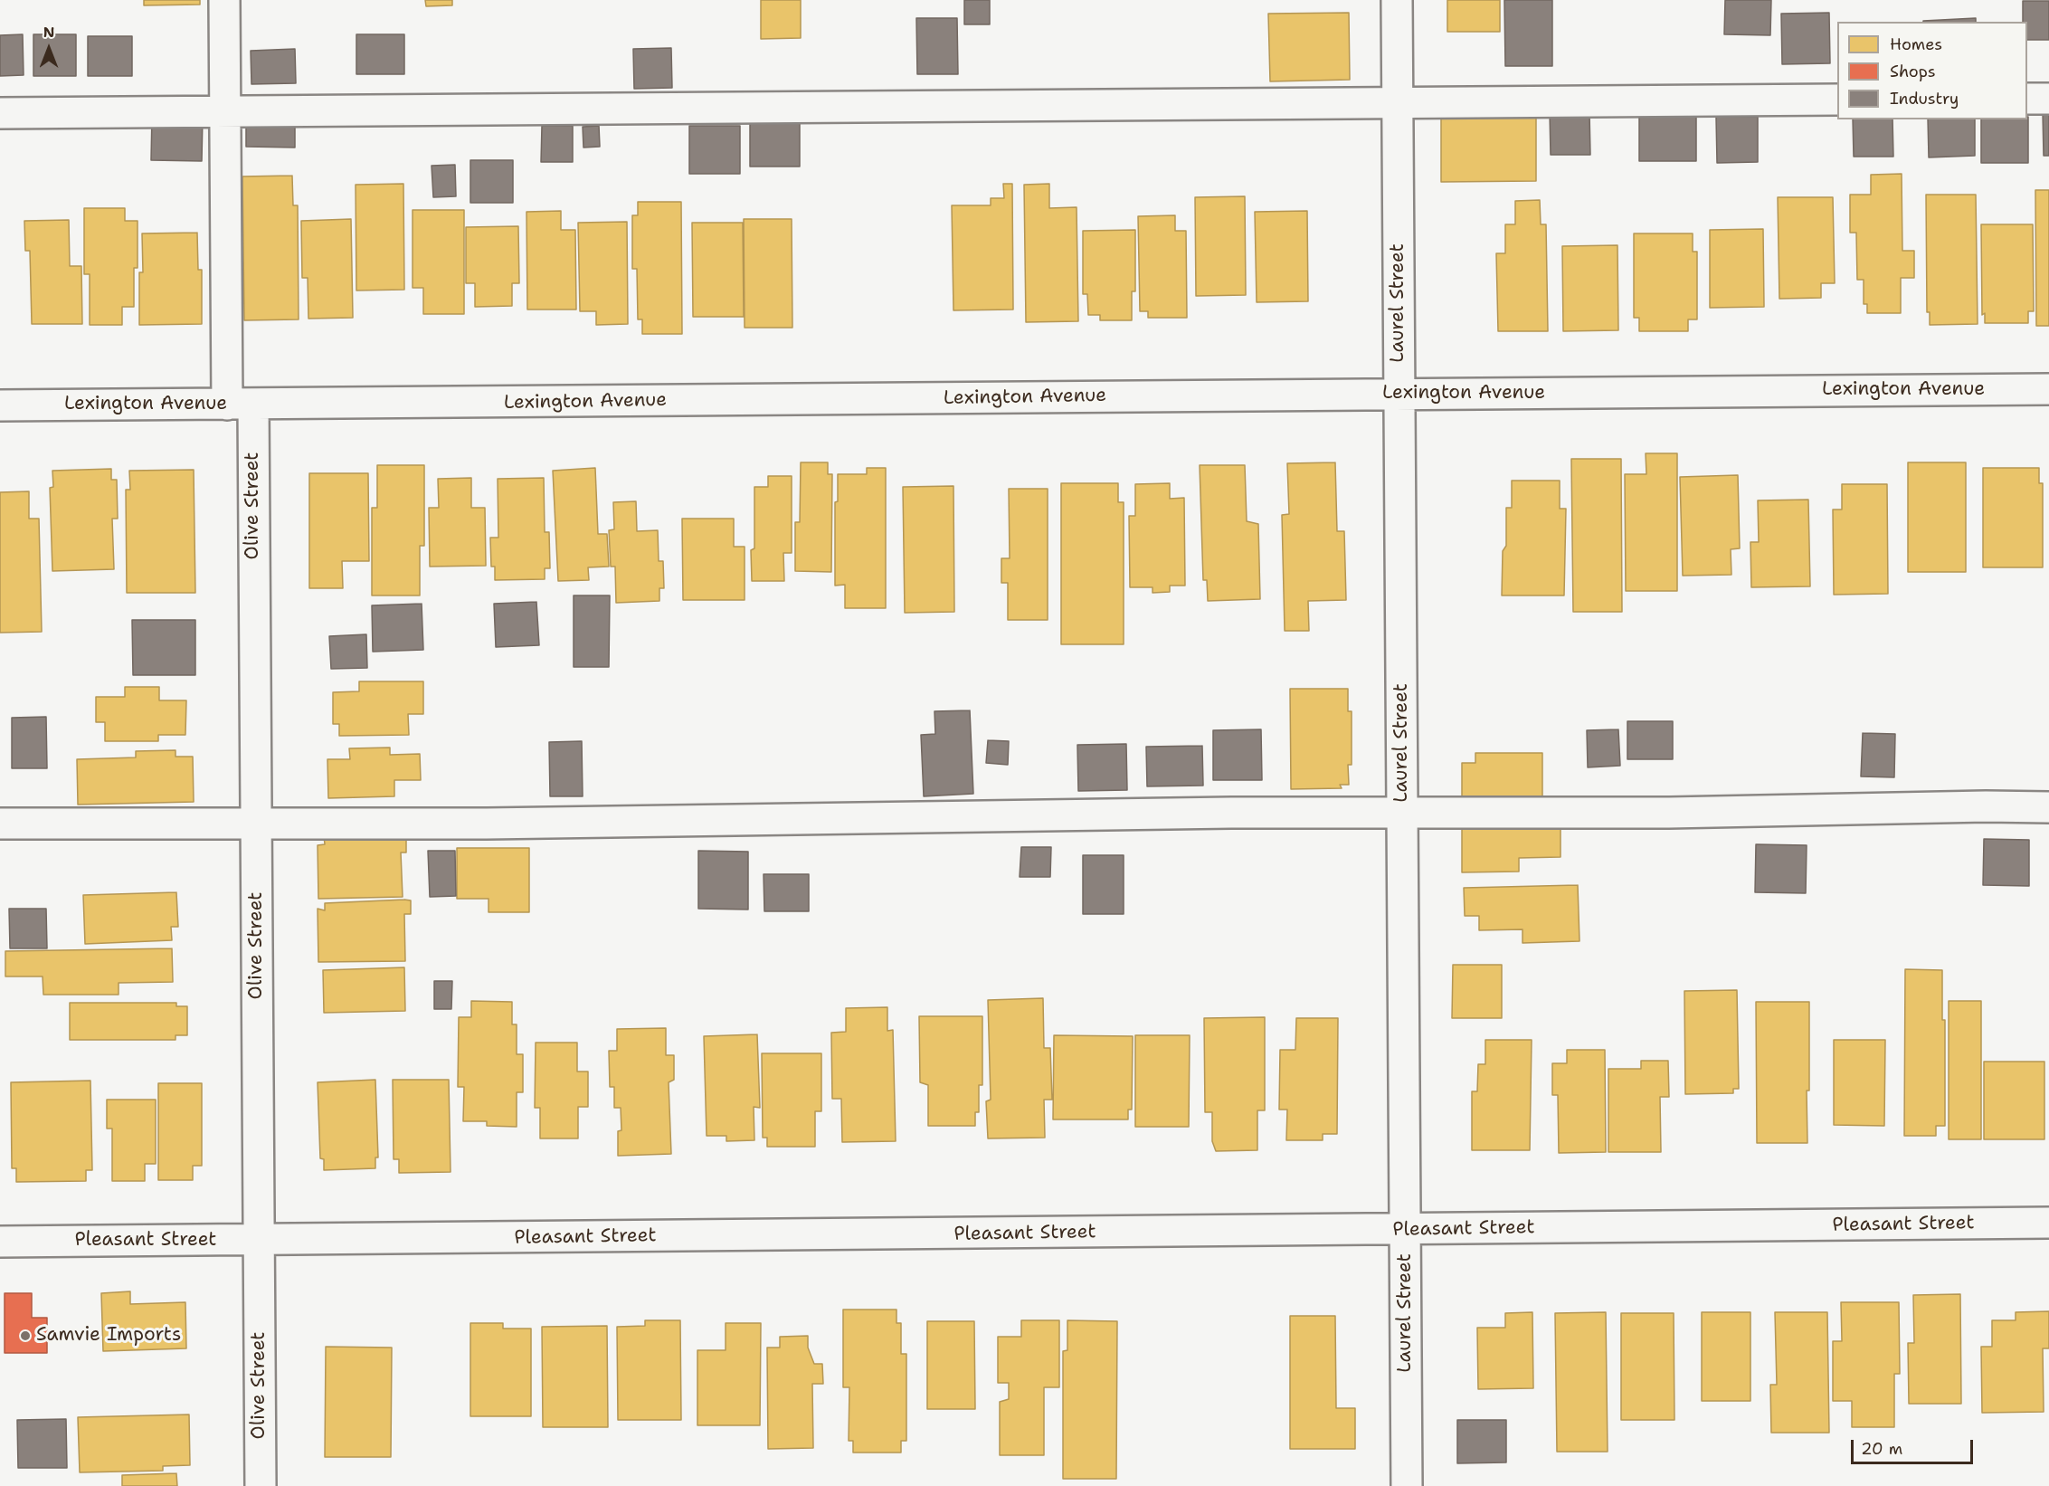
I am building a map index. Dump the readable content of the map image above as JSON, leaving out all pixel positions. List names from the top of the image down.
{
  "streets": {
    "street": [
      "Laurel Street",
      "Lexington Avenue",
      "Olive Street",
      "Pleasant Street"
    ]
  },
  "crossings": [
    ["Laurel Street", "Lexington Avenue"],
    ["Laurel Street", "Pleasant Street"],
    ["Lexington Avenue", "Olive Street"],
    ["Olive Street", "Pleasant Street"]
  ],
  "places": ["Samvie Imports"],
  "legend": ["Homes", "Shops", "Industry"],
  "scale_bar": "20 m",
  "north": "top"
}
